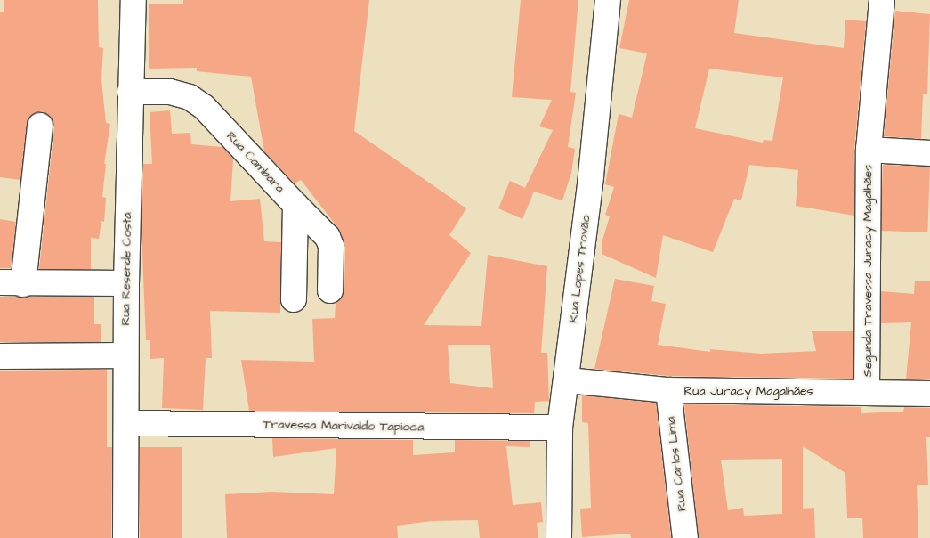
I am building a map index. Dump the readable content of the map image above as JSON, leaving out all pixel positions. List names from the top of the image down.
{
  "streets": {
    "street": [
      "Rua Cambara",
      "Rua Resende Costa",
      "Rua Lopes Trovão",
      "Segunda Travessa Juracy Magalhães",
      "Rua Juracy Magalhães",
      "Travessa Marivaldo Tapioca",
      "Rua Carlos Lima"
    ]
  },
  "crossings": [
    ["Rua Cambara", "Rua Resende Costa"],
    ["Rua Resende Costa", "Travessa Marivaldo Tapioca"],
    ["Rua Lopes Trovão", "Rua Juracy Magalhães"],
    ["Rua Lopes Trovão", "Travessa Marivaldo Tapioca"],
    ["Segunda Travessa Juracy Magalhães", "Rua Juracy Magalhães"],
    ["Rua Juracy Magalhães", "Rua Carlos Lima"]
  ]
}
